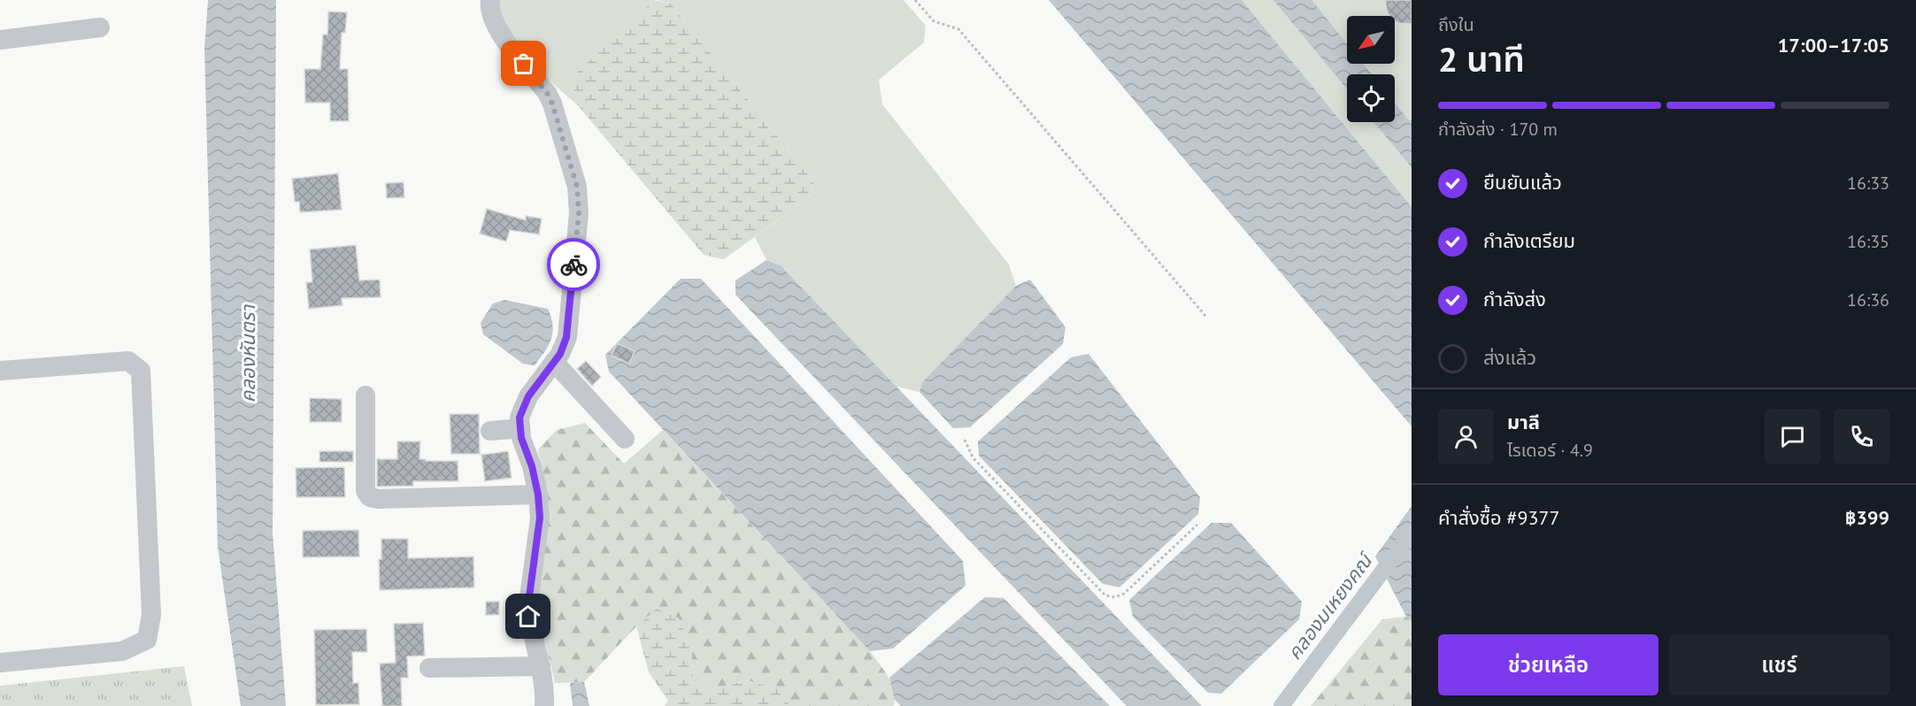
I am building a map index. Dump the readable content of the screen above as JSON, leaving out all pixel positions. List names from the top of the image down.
{
  "water": ["คลองหันตรา", "คลองมเหยงคณ์"],
  "north": "bottom left",
  "page": {
    "heading": ["2 นาที", "ถึงใน", "17:00–17:05"],
    "panel": [
      "มาลี",
      "ไรเดอร์ · 4.9",
      "คำสั่งซื้อ #9377",
      "฿399"
    ],
    "bar": "กำลังส่ง · 170 m",
    "list": [
      ["ยืนยันแล้ว", "16:33"],
      ["กำลังเตรียม", "16:35"],
      ["กำลังส่ง", "16:36"],
      "ส่งแล้ว"
    ],
    "buttons": ["ช่วยเหลือ", "แชร์"]
  }
}
